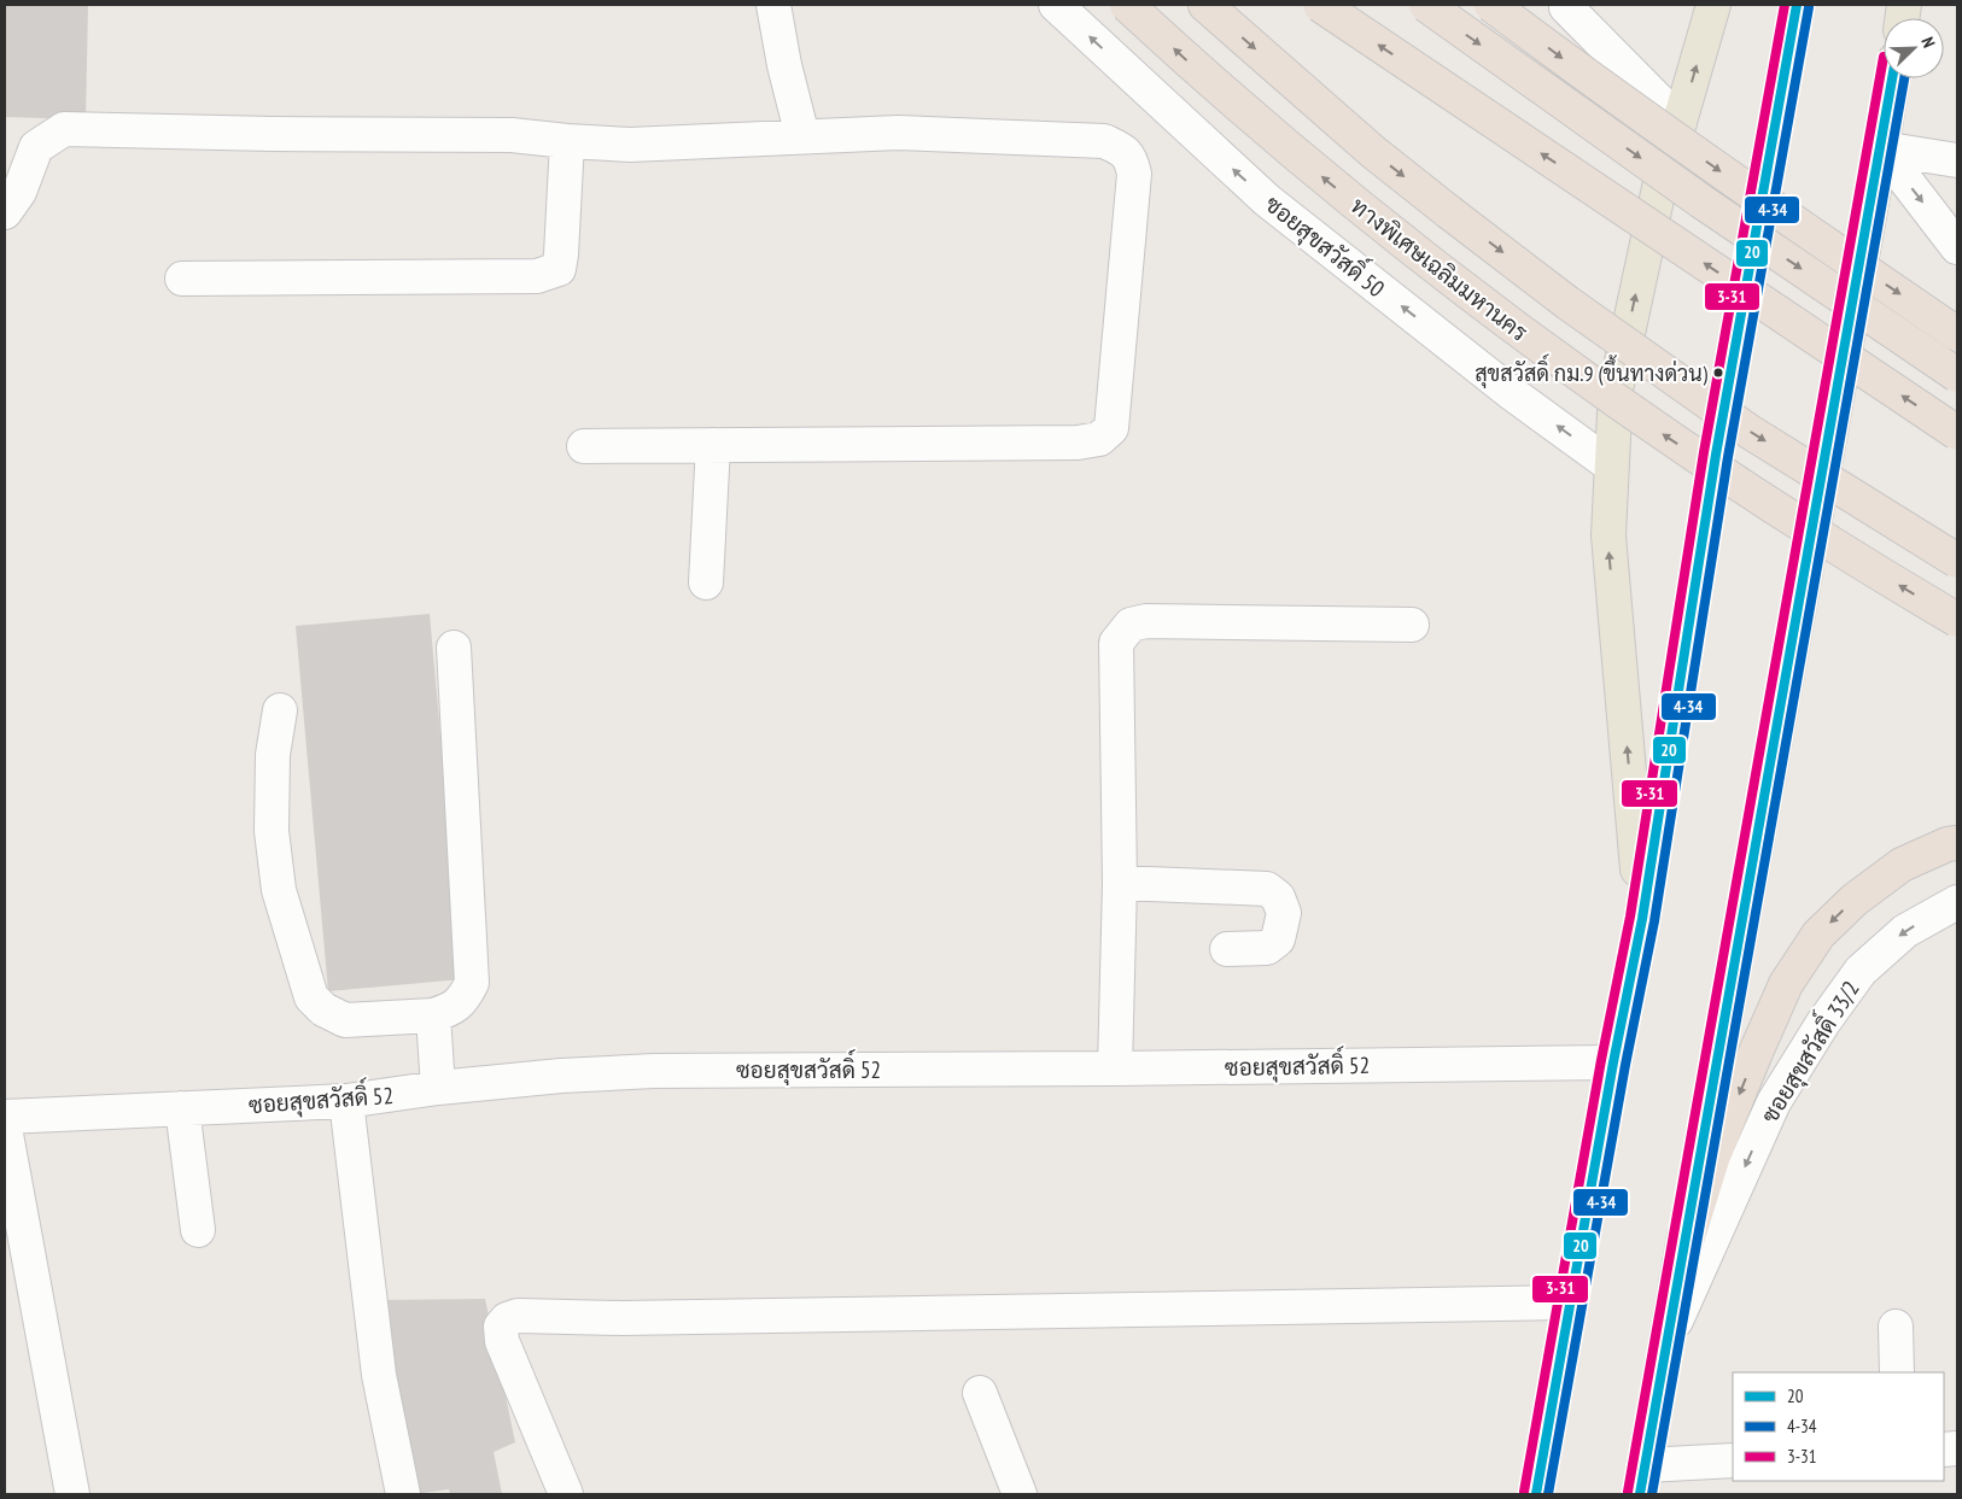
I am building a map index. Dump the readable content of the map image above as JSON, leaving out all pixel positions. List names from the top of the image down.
{
  "streets": {
    "highway": ["ทางพิเศษเฉลิมมหานคร"],
    "street": ["ซอยสุขสวัสดิ์ 50", "ซอยสุขสวัสดิ์ 33/2", "ซอยสุขสวัสดิ์ 52"]
  },
  "one_way": ["ซอยสุขสวัสดิ์ 50", "ซอยสุขสวัสดิ์ 33/2"],
  "places": ["สุขสวัสดิ์ กม.9 (ขึ้นทางด่วน)"],
  "lines": ["transit line 20", "transit line 3-31", "transit line 4-34"],
  "legend": ["20", "4-34", "3-31"],
  "north": "top right"
}
